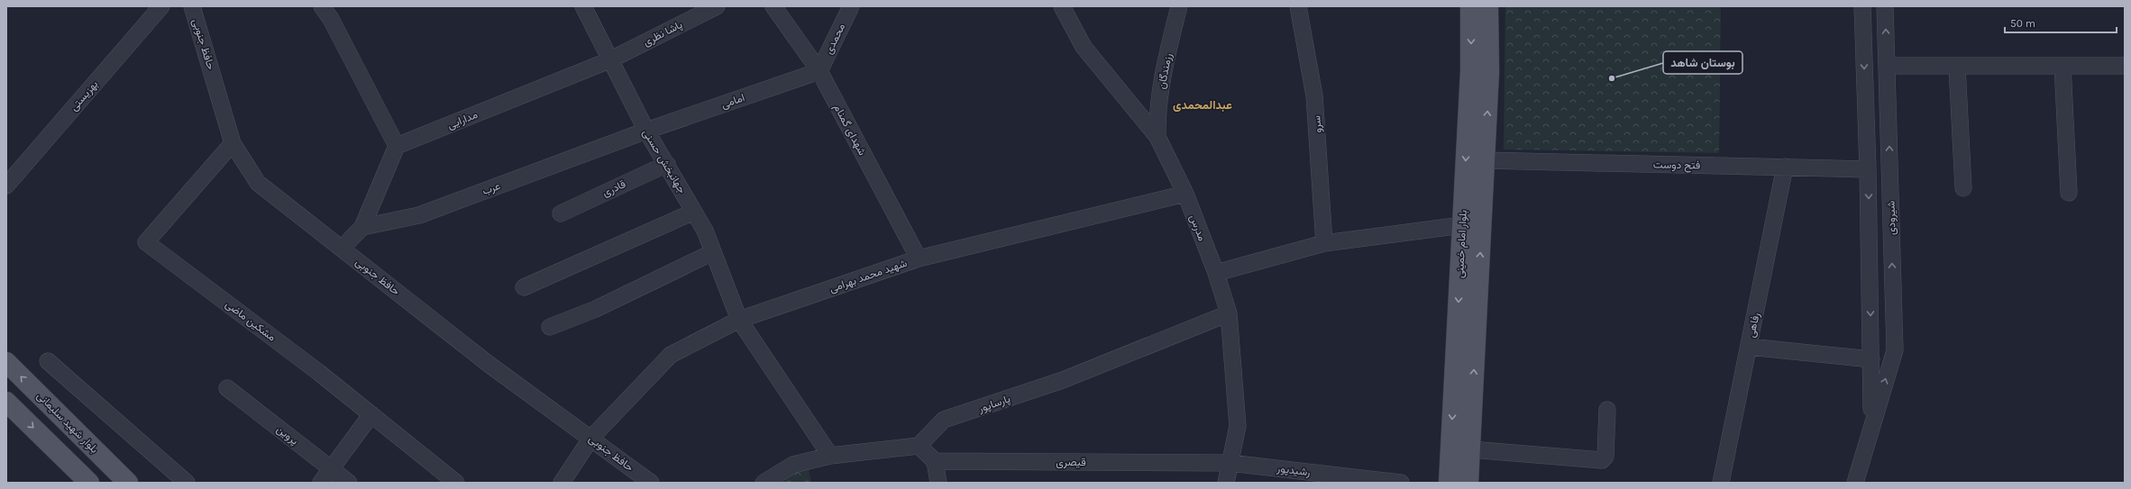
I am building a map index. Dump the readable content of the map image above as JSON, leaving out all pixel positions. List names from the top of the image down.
{
  "streets": {
    "main road": ["بلوار امام خمینی", "بلوار شهید سلیمانی"],
    "street": [
      "پاشا نظری",
      "محمدی",
      "حافظ جنوبی",
      "رزمندگان",
      "بهزیستی",
      "امامی",
      "مدارایی",
      "سرو",
      "شهدای گمنام",
      "جهانبخش حسنی",
      "فتح دوست",
      "عرب",
      "قادری",
      "شیرودی",
      "مدرس",
      "شهید محمد بهرامی",
      "مشکین ماضی",
      "رفاهی",
      "پارساپور",
      "پروین",
      "قیصری",
      "رشیدپور"
    ]
  },
  "crossings": [
    ["پاشا نظری", "مدارایی"],
    ["پاشا نظری", "جهانبخش حسنی"],
    ["محمدی", "امامی"],
    ["محمدی", "شهدای گمنام"],
    ["حافظ جنوبی", "شهید محمد بهرامی"],
    ["حافظ جنوبی", "مشکین ماضی"],
    ["رزمندگان", "مدرس"],
    ["امامی", "شهدای گمنام"],
    ["امامی", "جهانبخش حسنی"],
    ["امامی", "عرب"],
    ["مدارایی", "جهانبخش حسنی"],
    ["شهدای گمنام", "شهید محمد بهرامی"],
    ["جهانبخش حسنی", "عرب"],
    ["جهانبخش حسنی", "قادری"],
    ["جهانبخش حسنی", "شهید محمد بهرامی"],
    ["فتح دوست", "شیرودی"],
    ["فتح دوست", "بلوار امام خمینی"],
    ["فتح دوست", "رفاهی"],
    ["مدرس", "شهید محمد بهرامی"],
    ["مدرس", "پارساپور"],
    ["مدرس", "قیصری"],
    ["مدرس", "رشیدپور"],
    ["قیصری", "رشیدپور"]
  ],
  "districts": ["عبدالمحمدی"],
  "places": ["بوستان شاهد"],
  "scale_bar": "50 m"
}
